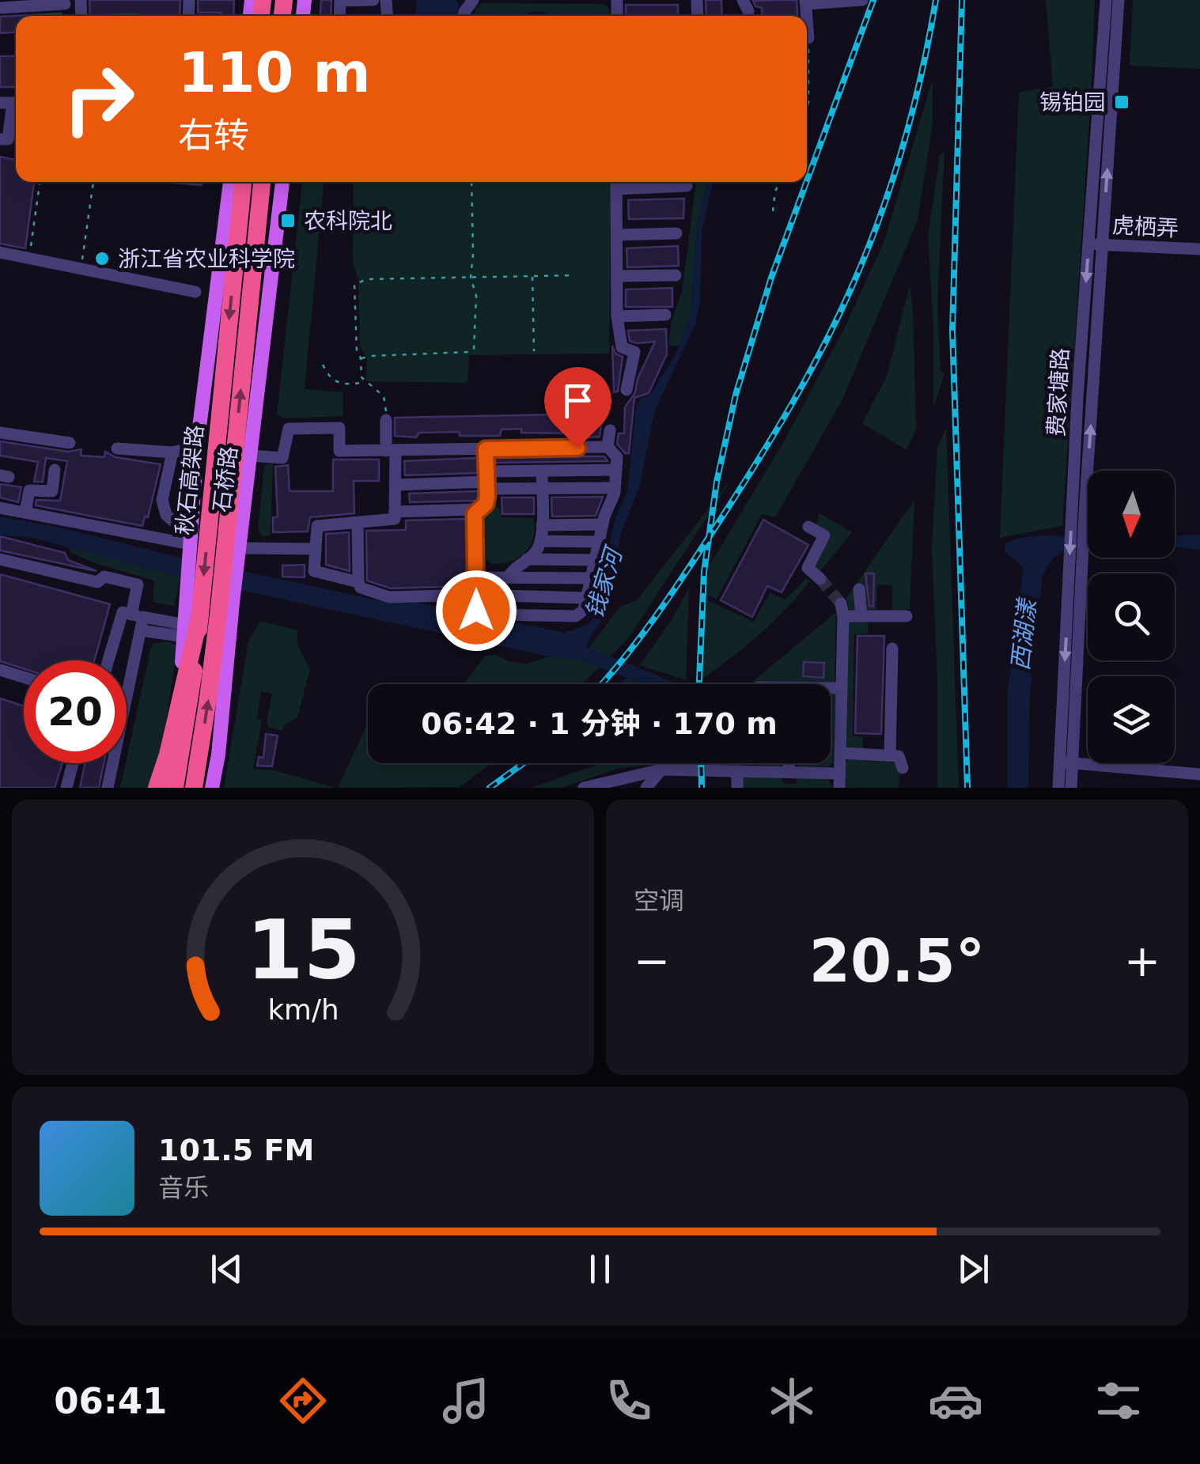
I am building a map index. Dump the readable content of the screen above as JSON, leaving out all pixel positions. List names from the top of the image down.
{
  "streets": {
    "highway": ["秋石高架路"],
    "main road": ["石桥路"],
    "street": ["虎栖弄", "费家塘路"]
  },
  "crossings": [
    ["虎栖弄", "费家塘路"],
    ["石桥路", "秋石高架路"]
  ],
  "water": ["钱家河", "西湖漾"],
  "places": {
    "transit": ["锡铂园", "农科院北"],
    "other": ["浙江省农业科学院"]
  },
  "north": "bottom",
  "page": {
    "turn": ["110 m", "右转"],
    "limit": "20",
    "trip": "06:42 · 1 分钟 · 170 m",
    "tile": "空调",
    "heat": ["−", "20.5°", "+"],
    "song": ["101.5 FM", "音乐"],
    "tabs": "06:41",
    "gauge": ["15", "km/h"]
  }
}
